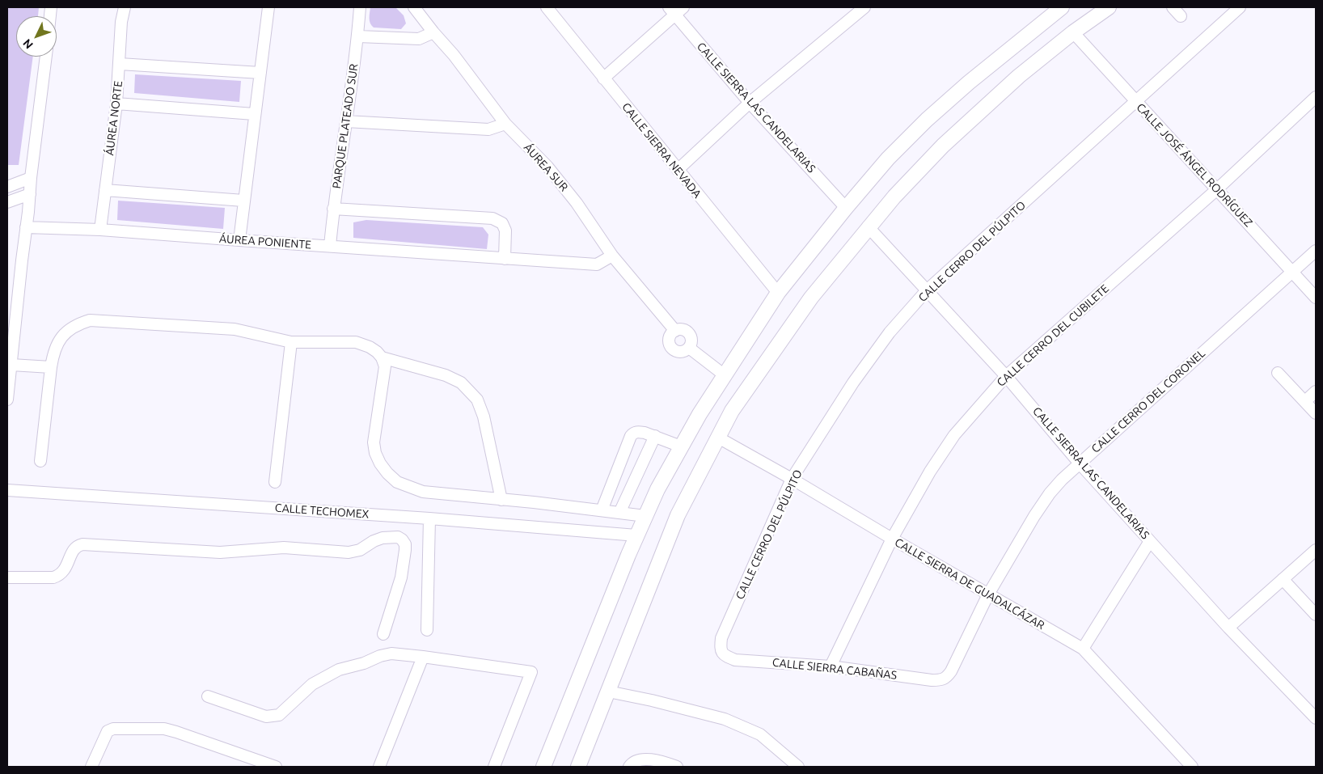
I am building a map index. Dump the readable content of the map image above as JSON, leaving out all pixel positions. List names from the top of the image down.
{
  "streets": {
    "street": [
      "CALLE SIERRA LAS CANDELARIAS",
      "ÁUREA NORTE",
      "PARQUE PLATEADO SUR",
      "CALLE SIERRA NEVADA",
      "CALLE JOSÉ ÁNGEL RODRÍGUEZ",
      "ÁUREA SUR",
      "ÁUREA PONIENTE",
      "CALLE CERRO DEL PÚLPITO",
      "CALLE CERRO DEL CUBILETE",
      "CALLE CERRO DEL CORONEL",
      "CALLE TECHOMEX",
      "CALLE SIERRA DE GUADALCÁZAR",
      "CALLE SIERRA CABAÑAS"
    ]
  },
  "crossings": [
    ["CALLE SIERRA LAS CANDELARIAS", "CALLE CERRO DEL PÚLPITO"],
    ["CALLE SIERRA LAS CANDELARIAS", "CALLE CERRO DEL CUBILETE"],
    ["CALLE SIERRA LAS CANDELARIAS", "CALLE CERRO DEL CORONEL"],
    ["ÁUREA NORTE", "ÁUREA PONIENTE"],
    ["PARQUE PLATEADO SUR", "ÁUREA PONIENTE"],
    ["CALLE JOSÉ ÁNGEL RODRÍGUEZ", "CALLE CERRO DEL PÚLPITO"],
    ["CALLE JOSÉ ÁNGEL RODRÍGUEZ", "CALLE CERRO DEL CUBILETE"],
    ["CALLE JOSÉ ÁNGEL RODRÍGUEZ", "CALLE CERRO DEL CORONEL"],
    ["ÁUREA SUR", "ÁUREA PONIENTE"],
    ["CALLE CERRO DEL PÚLPITO", "CALLE SIERRA DE GUADALCÁZAR"],
    ["CALLE CERRO DEL PÚLPITO", "CALLE SIERRA CABAÑAS"],
    ["CALLE CERRO DEL CUBILETE", "CALLE SIERRA DE GUADALCÁZAR"],
    ["CALLE CERRO DEL CUBILETE", "CALLE SIERRA CABAÑAS"],
    ["CALLE CERRO DEL CORONEL", "CALLE SIERRA DE GUADALCÁZAR"],
    ["CALLE CERRO DEL CORONEL", "CALLE SIERRA CABAÑAS"]
  ],
  "north": "bottom left"
}
